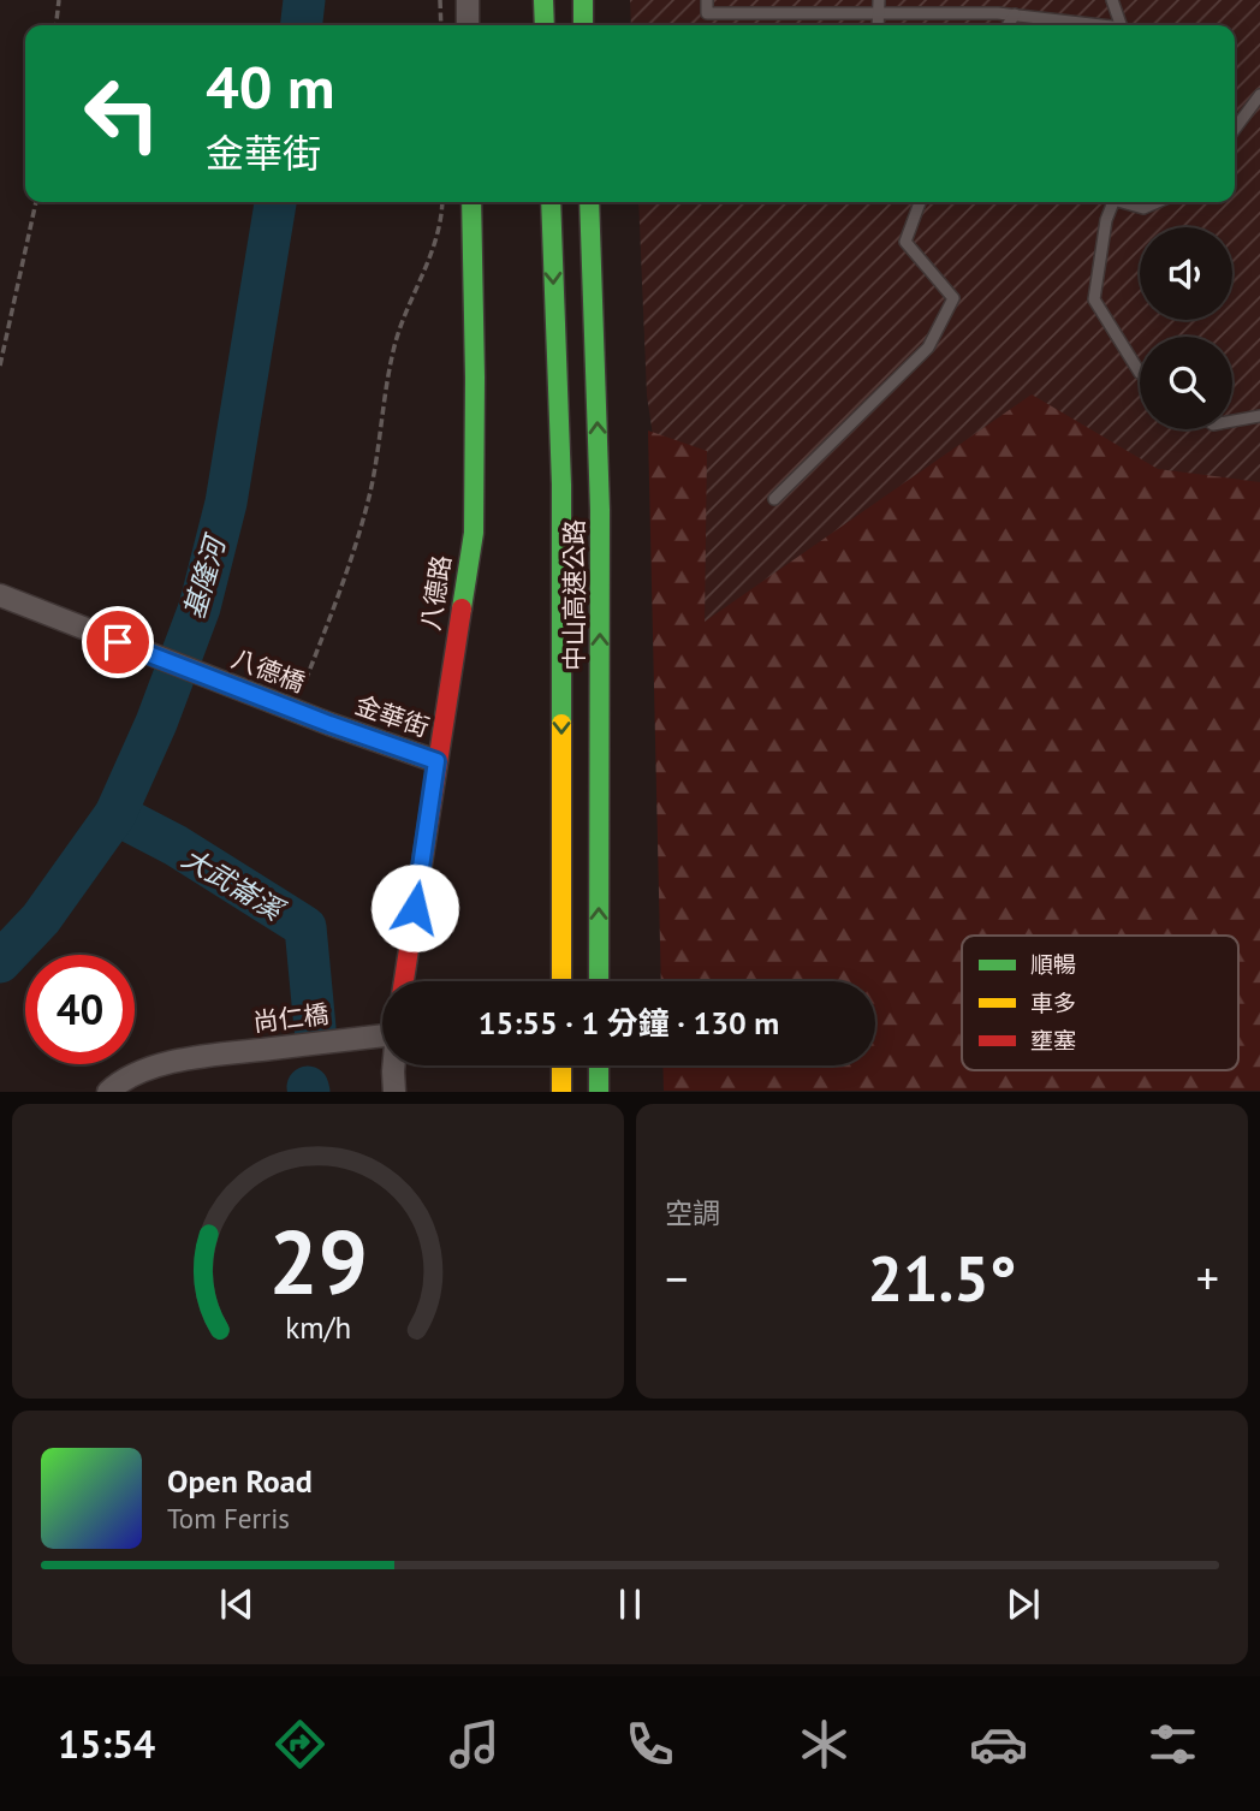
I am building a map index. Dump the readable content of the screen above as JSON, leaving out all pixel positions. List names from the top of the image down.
{
  "streets": {
    "main road": ["八德路", "中山高速公路"],
    "street": ["八德橋", "金華街", "尚仁橋"]
  },
  "crossings": [
    ["八德路", "金華街"],
    ["八德橋", "金華街"]
  ],
  "water": ["基隆河", "大武崙溪"],
  "legend": ["順暢", "車多", "壅塞"],
  "page": {
    "turn": ["40 m", "金華街"],
    "limit": "40",
    "trip": "15:55 · 1 分鐘 · 130 m",
    "tile": "空調",
    "heat": ["−", "21.5°", "+"],
    "song": ["Open Road", "Tom Ferris"],
    "tabs": "15:54",
    "gauge": ["29", "km/h"]
  }
}
